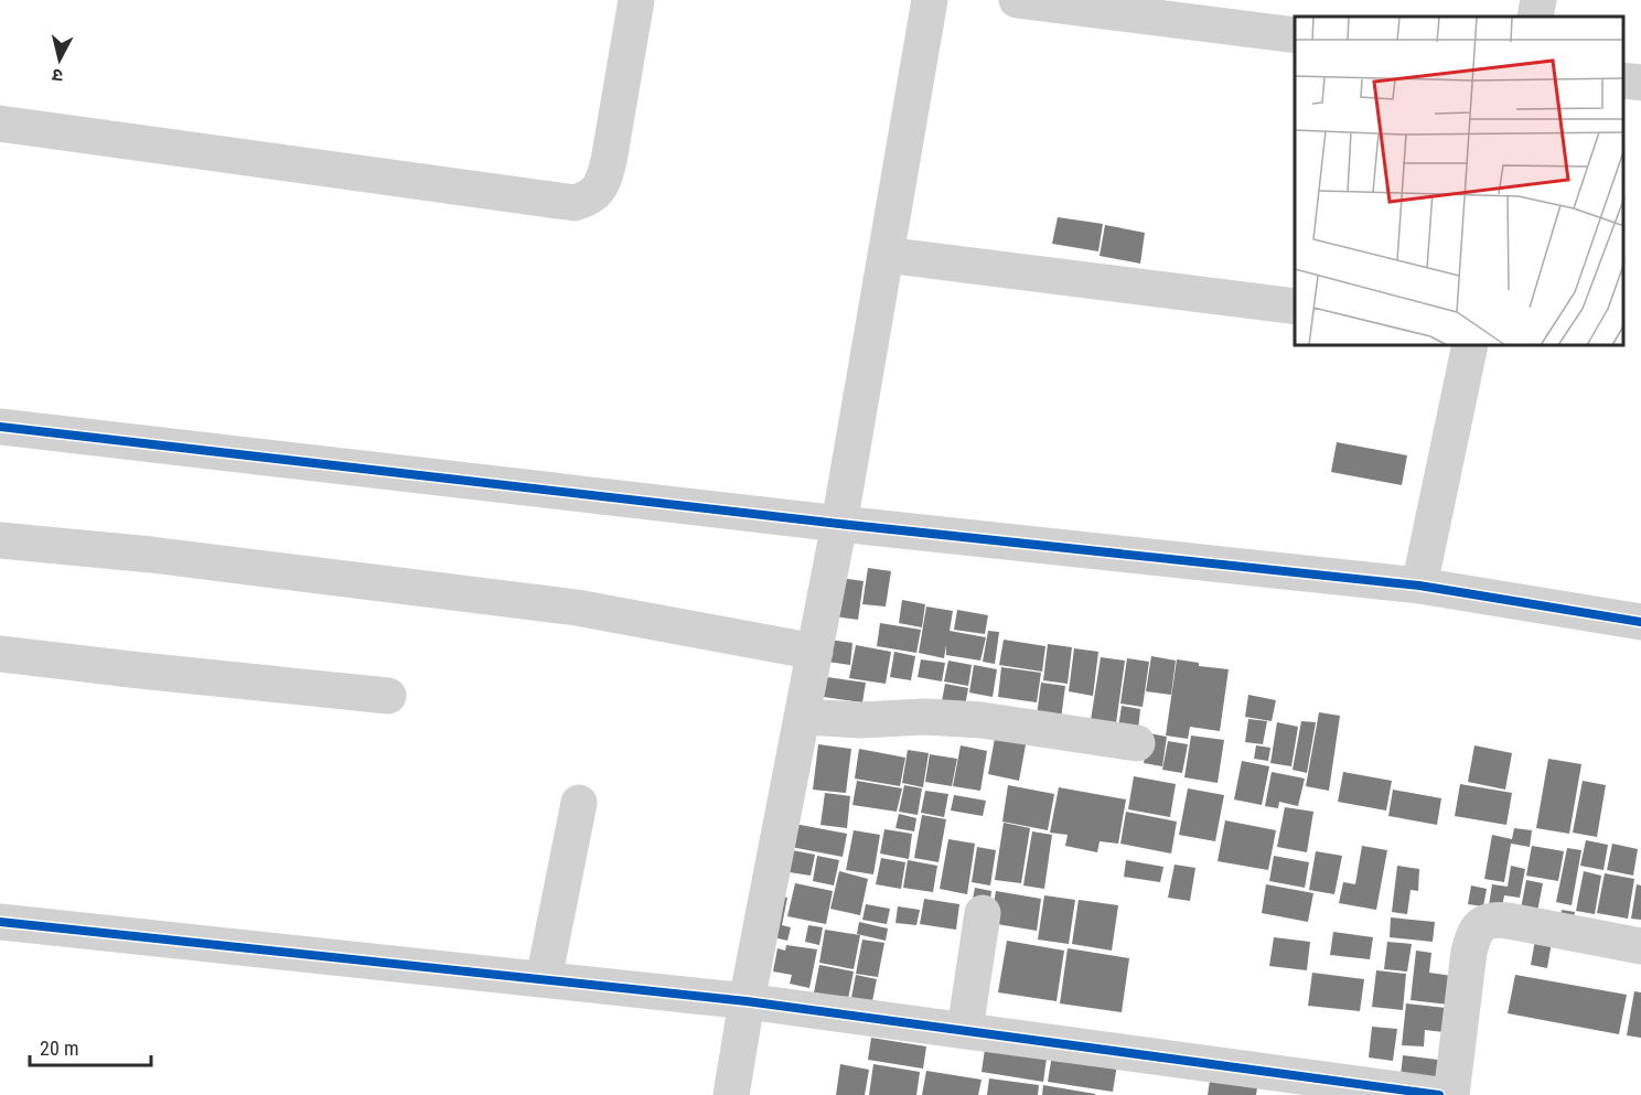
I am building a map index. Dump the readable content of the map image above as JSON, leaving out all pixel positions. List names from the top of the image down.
{
  "scale_bar": "20 m",
  "north": "bottom"
}
